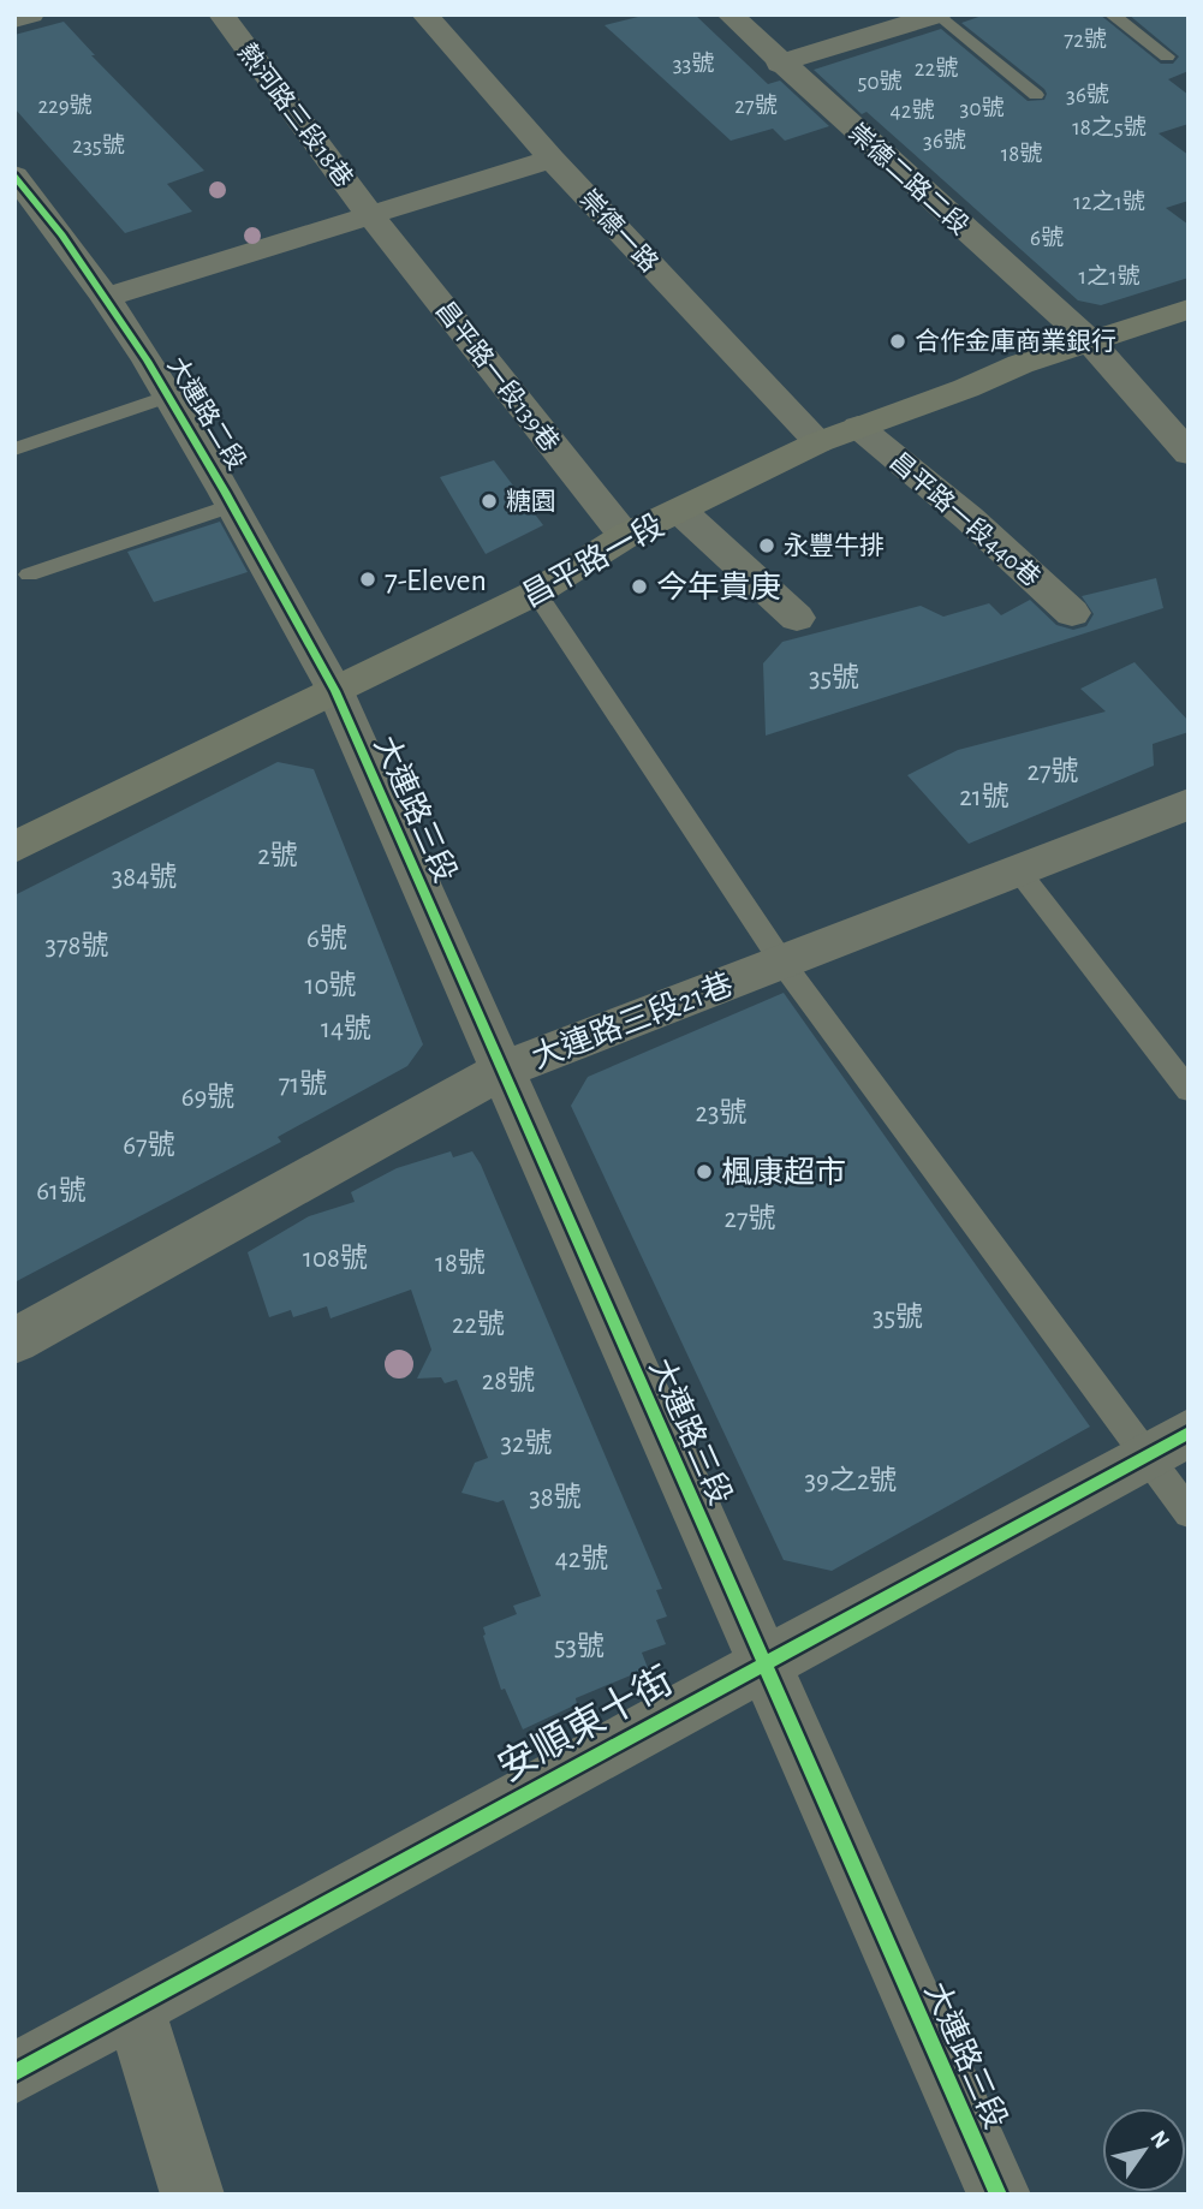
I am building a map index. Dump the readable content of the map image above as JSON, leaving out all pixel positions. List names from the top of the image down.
{
  "streets": {
    "street": [
      "熱河路三段18巷",
      "崇德二路二段",
      "崇德一路",
      "昌平路一段139巷",
      "大連路二段",
      "昌平路一段440巷",
      "昌平路一段",
      "大連路三段",
      "大連路三段21巷",
      "安順東十街"
    ]
  },
  "crossings": [
    ["熱河路三段18巷", "昌平路一段139巷"],
    ["崇德二路二段", "昌平路一段"],
    ["崇德一路", "昌平路一段"],
    ["昌平路一段139巷", "昌平路一段"],
    ["大連路二段", "昌平路一段"],
    ["大連路二段", "大連路三段"],
    ["昌平路一段440巷", "昌平路一段"],
    ["昌平路一段", "大連路三段"],
    ["大連路三段", "大連路三段21巷"],
    ["大連路三段", "安順東十街"]
  ],
  "places": [
    "合作金庫商業銀行",
    "糖園",
    "永豐牛排",
    "7-Eleven",
    "今年貴庚",
    "楓康超市"
  ],
  "house_numbers": [
    "72號",
    "33號",
    "22號",
    "50號",
    "36號",
    "229號",
    "27號",
    "30號",
    "42號",
    "18之5號",
    "36號",
    "235號",
    "18號",
    "12之1號",
    "6號",
    "1之1號",
    "35號",
    "27號",
    "21號",
    "2號",
    "384號",
    "6號",
    "378號",
    "10號",
    "14號",
    "71號",
    "69號",
    "23號",
    "67號",
    "61號",
    "27號",
    "108號",
    "18號",
    "35號",
    "22號",
    "28號",
    "32號",
    "39之2號",
    "38號",
    "42號",
    "53號"
  ],
  "north": "top right"
}
